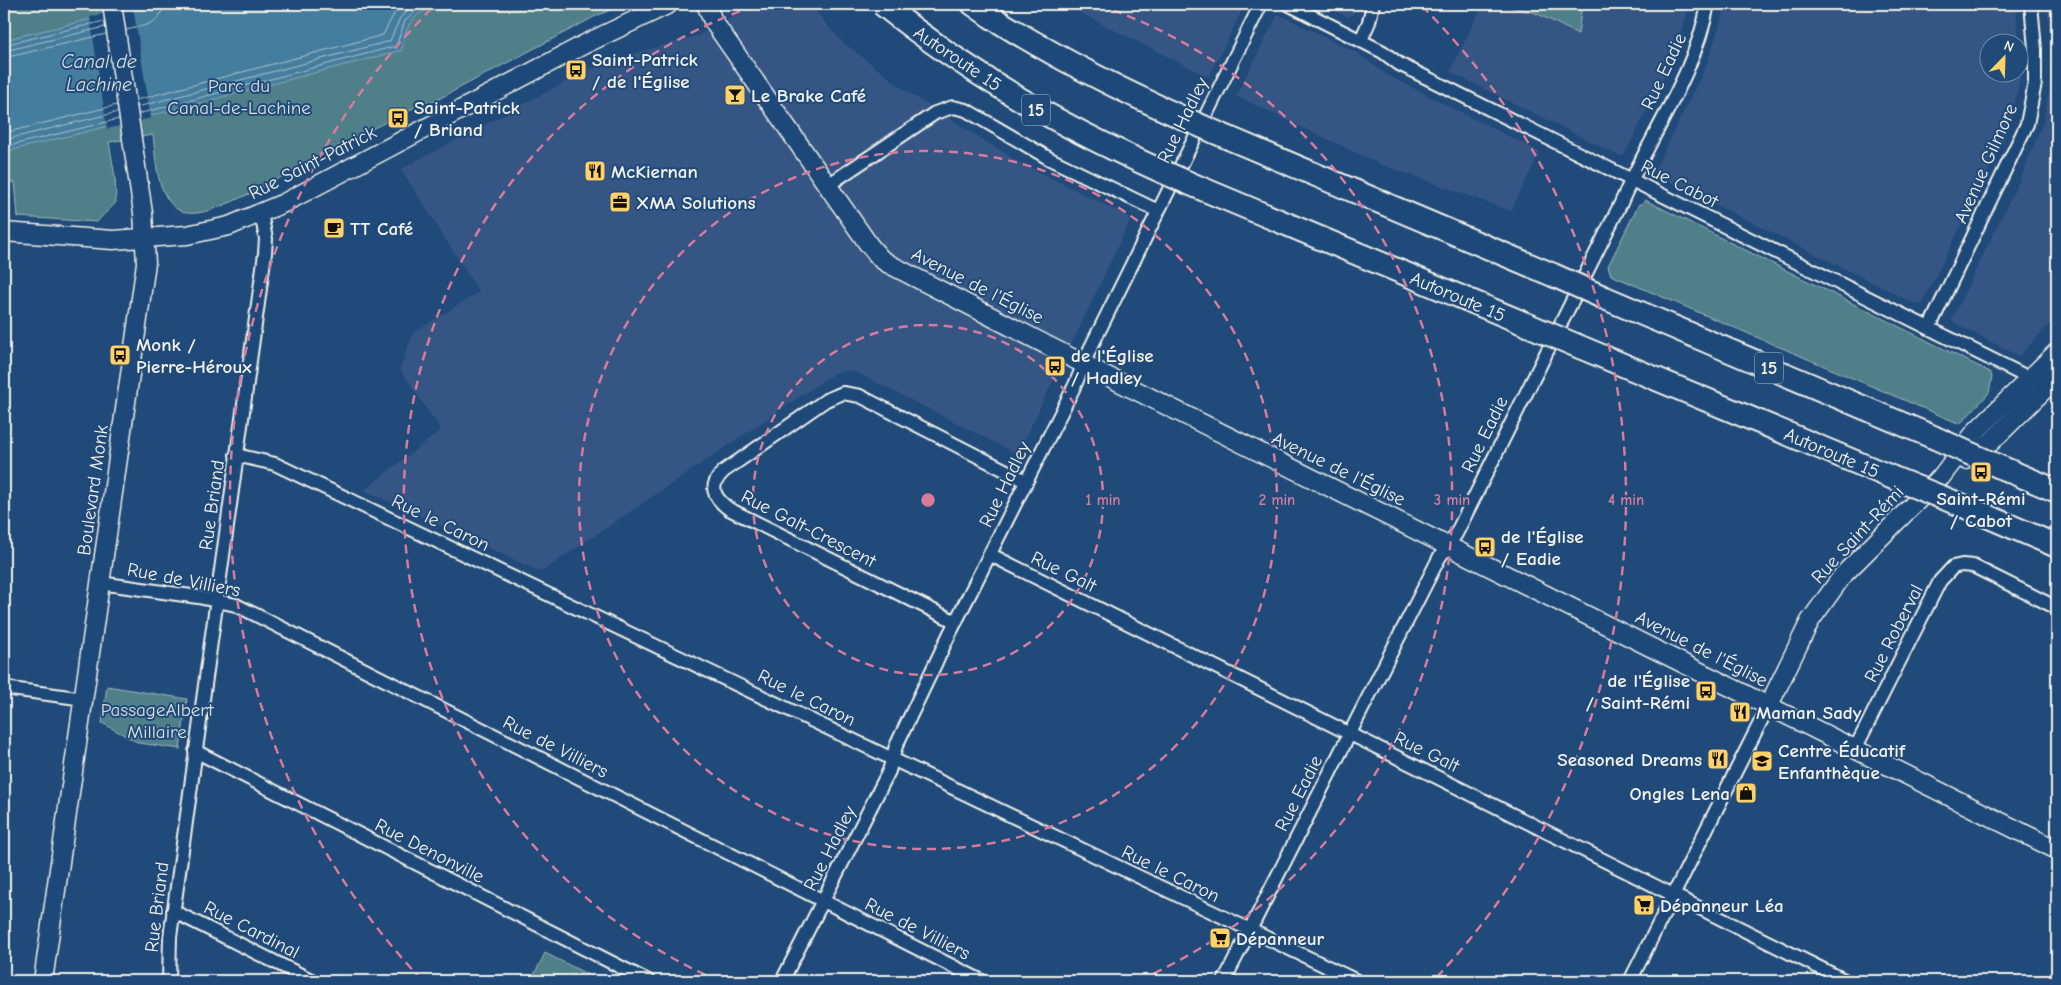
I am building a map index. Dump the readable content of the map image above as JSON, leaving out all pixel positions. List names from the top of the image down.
{
  "streets": {
    "highway": ["Autoroute 15", "15"],
    "main road": [
      "Rue Saint-Patrick",
      "Avenue de l'Église",
      "Boulevard Monk",
      "Rue Saint-Rémi"
    ],
    "street": [
      "Rue Eadie",
      "Rue Hadley",
      "Avenue Gilmore",
      "Rue Cabot",
      "Rue Briand",
      "Rue le Caron",
      "Rue Galt-Crescent",
      "Rue Galt",
      "Rue de Villiers",
      "Rue Roberval",
      "Rue Denonville",
      "Rue Cardinal"
    ]
  },
  "crossings": [
    ["Rue Eadie", "Rue Cabot"],
    ["Rue Eadie", "Avenue de l'Église"],
    ["Rue Eadie", "Rue le Caron"],
    ["Rue Eadie", "Rue Galt"],
    ["Rue Hadley", "Avenue de l'Église"],
    ["Rue Hadley", "Rue le Caron"],
    ["Rue Hadley", "Rue Galt-Crescent"],
    ["Rue Hadley", "Rue Galt"],
    ["Rue Hadley", "Rue de Villiers"],
    ["Rue Saint-Patrick", "Boulevard Monk"],
    ["Rue Saint-Patrick", "Rue Briand"],
    ["Avenue Gilmore", "Rue Cabot"],
    ["Rue Cabot", "Rue Saint-Rémi"],
    ["Avenue de l'Église", "Rue Saint-Rémi"],
    ["Avenue de l'Église", "Rue Roberval"],
    ["Boulevard Monk", "Rue de Villiers"],
    ["Rue Briand", "Rue le Caron"],
    ["Rue Briand", "Rue de Villiers"],
    ["Rue Briand", "Rue Denonville"],
    ["Rue Briand", "Rue Cardinal"]
  ],
  "water": ["Canal de Lachine"],
  "parks": ["Parc du Canal-de-Lachine", "PassageAlbert Millaire"],
  "places": {
    "bus stop": [
      "Saint-Patrick / de l'Église",
      "Saint-Patrick / Briand",
      "Monk / Pierre-Héroux",
      "de l'Église / Hadley",
      "Saint-Rémi / Cabot",
      "de l'Église / Eadie",
      "de l'Église / Saint-Rémi"
    ],
    "bar": ["Le Brake Café"],
    "restaurant": ["McKiernan", "Maman Sady", "Seasoned Dreams"],
    "office": ["XMA Solutions"],
    "cafe": ["TT Café"],
    "school or university": ["Centre Éducatif Enfanthèque"],
    "shop": ["Ongles Lena"],
    "supermarket": ["Dépanneur Léa", "Dépanneur"]
  },
  "north": "top right",
  "rings": [
    "1 min",
    "2 min",
    "3 min",
    "4 min"
  ]
}
